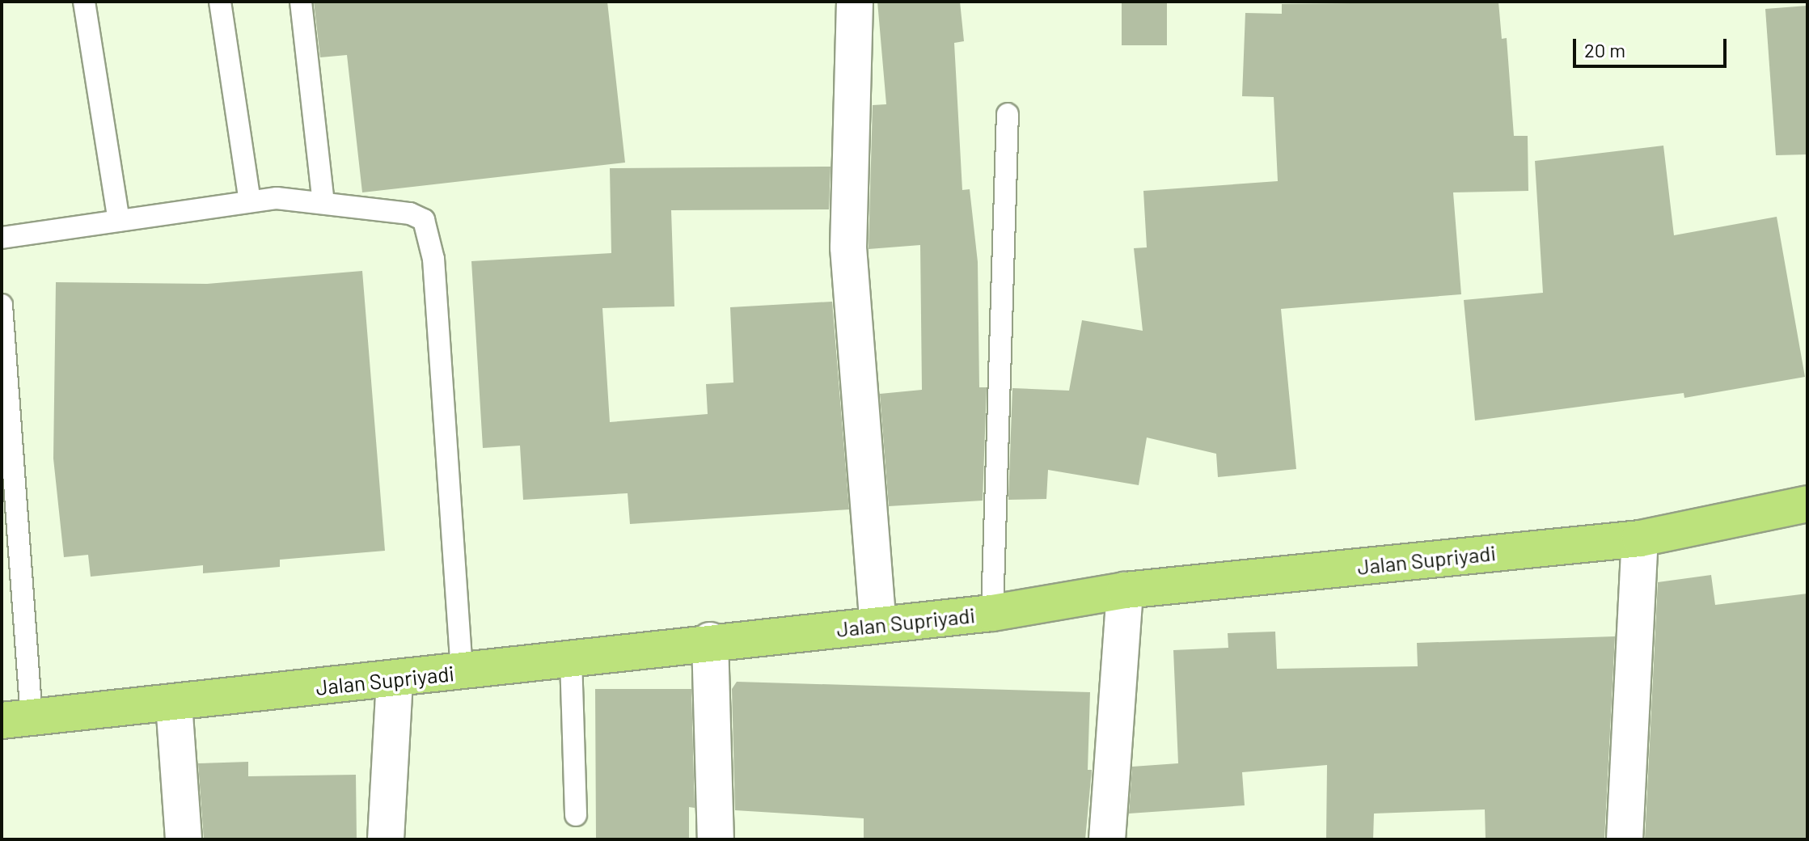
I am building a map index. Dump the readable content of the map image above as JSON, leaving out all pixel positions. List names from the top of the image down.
{
  "streets": {
    "highway": ["Jalan Supriyadi"]
  },
  "scale_bar": "20 m"
}
